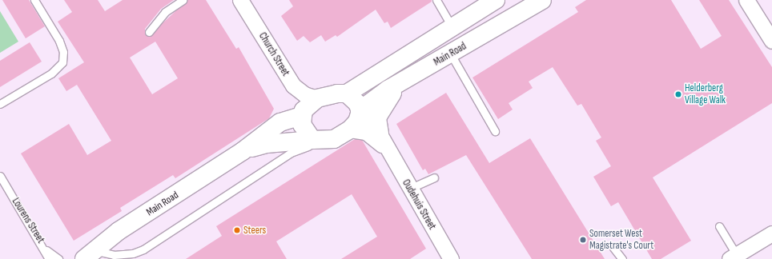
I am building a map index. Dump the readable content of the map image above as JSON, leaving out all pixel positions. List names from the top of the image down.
{
  "streets": {
    "main road": ["Main Road"],
    "street": ["Church Street", "Oudehuis Street"],
    "lane": ["Lourens Street"]
  },
  "crossings": [
    ["Church Street", "Main Road"],
    ["Church Street", "Oudehuis Street"],
    ["Main Road", "Oudehuis Street"]
  ],
  "places": ["Helderberg Village Walk", "Steers", "Somerset West Magistrate's Court"]
}
